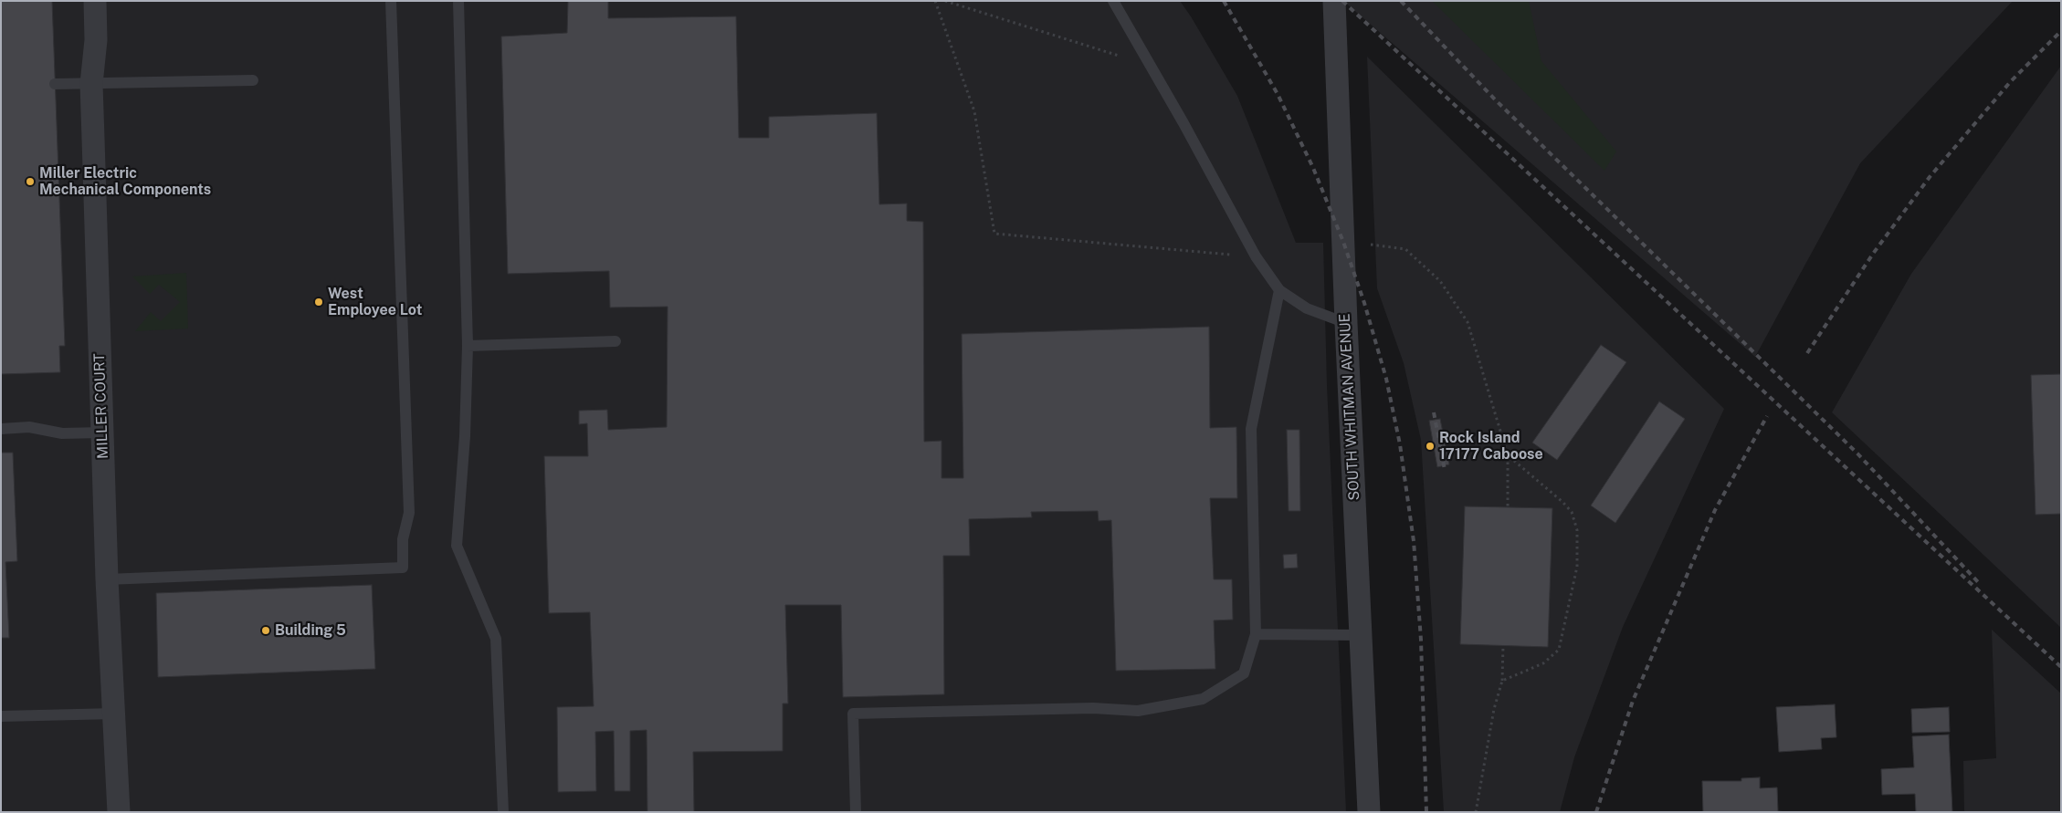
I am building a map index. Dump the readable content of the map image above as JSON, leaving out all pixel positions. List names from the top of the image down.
{
  "streets": {
    "street": ["MILLER COURT", "SOUTH WHITMAN AVENUE"]
  },
  "places": [
    "Miller Electric Mechanical Components",
    "West Employee Lot",
    "Rock Island 17177 Caboose",
    "Building 5"
  ]
}
